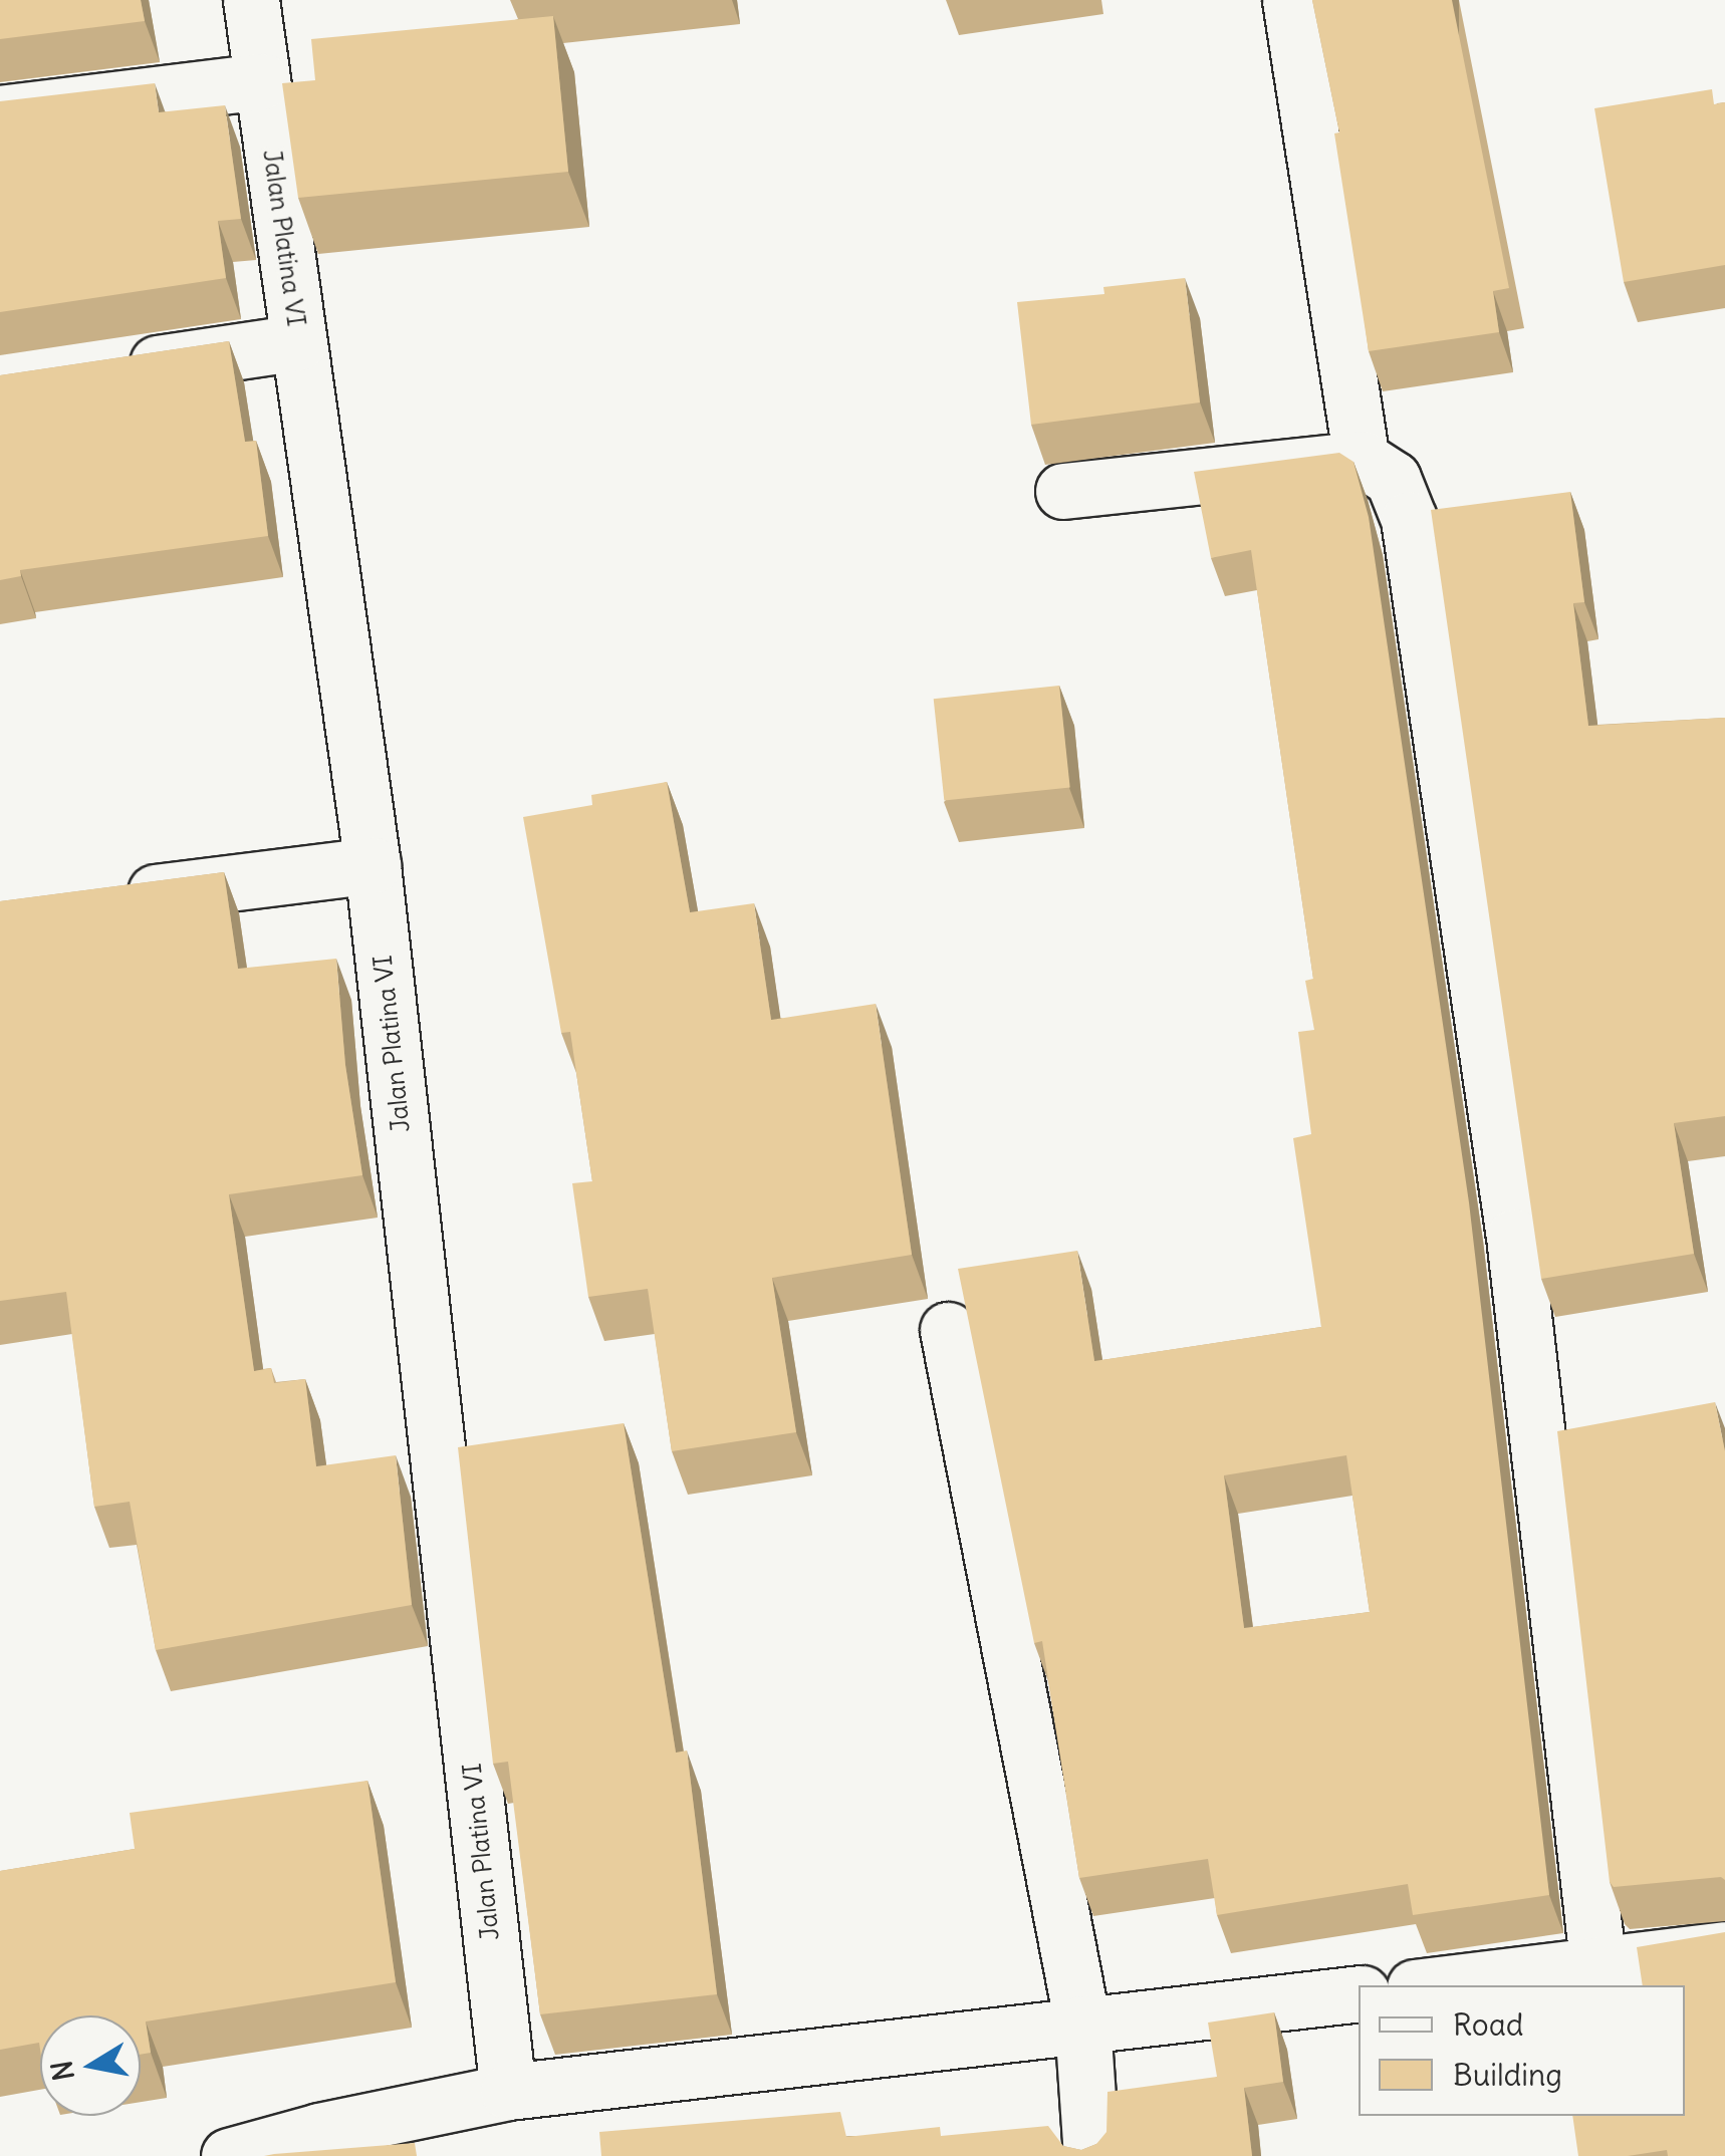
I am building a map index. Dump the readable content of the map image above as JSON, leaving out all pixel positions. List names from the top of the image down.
{
  "streets": {
    "street": ["Jalan Platina VI"]
  },
  "legend": ["Road", "Building"],
  "north": "left"
}
